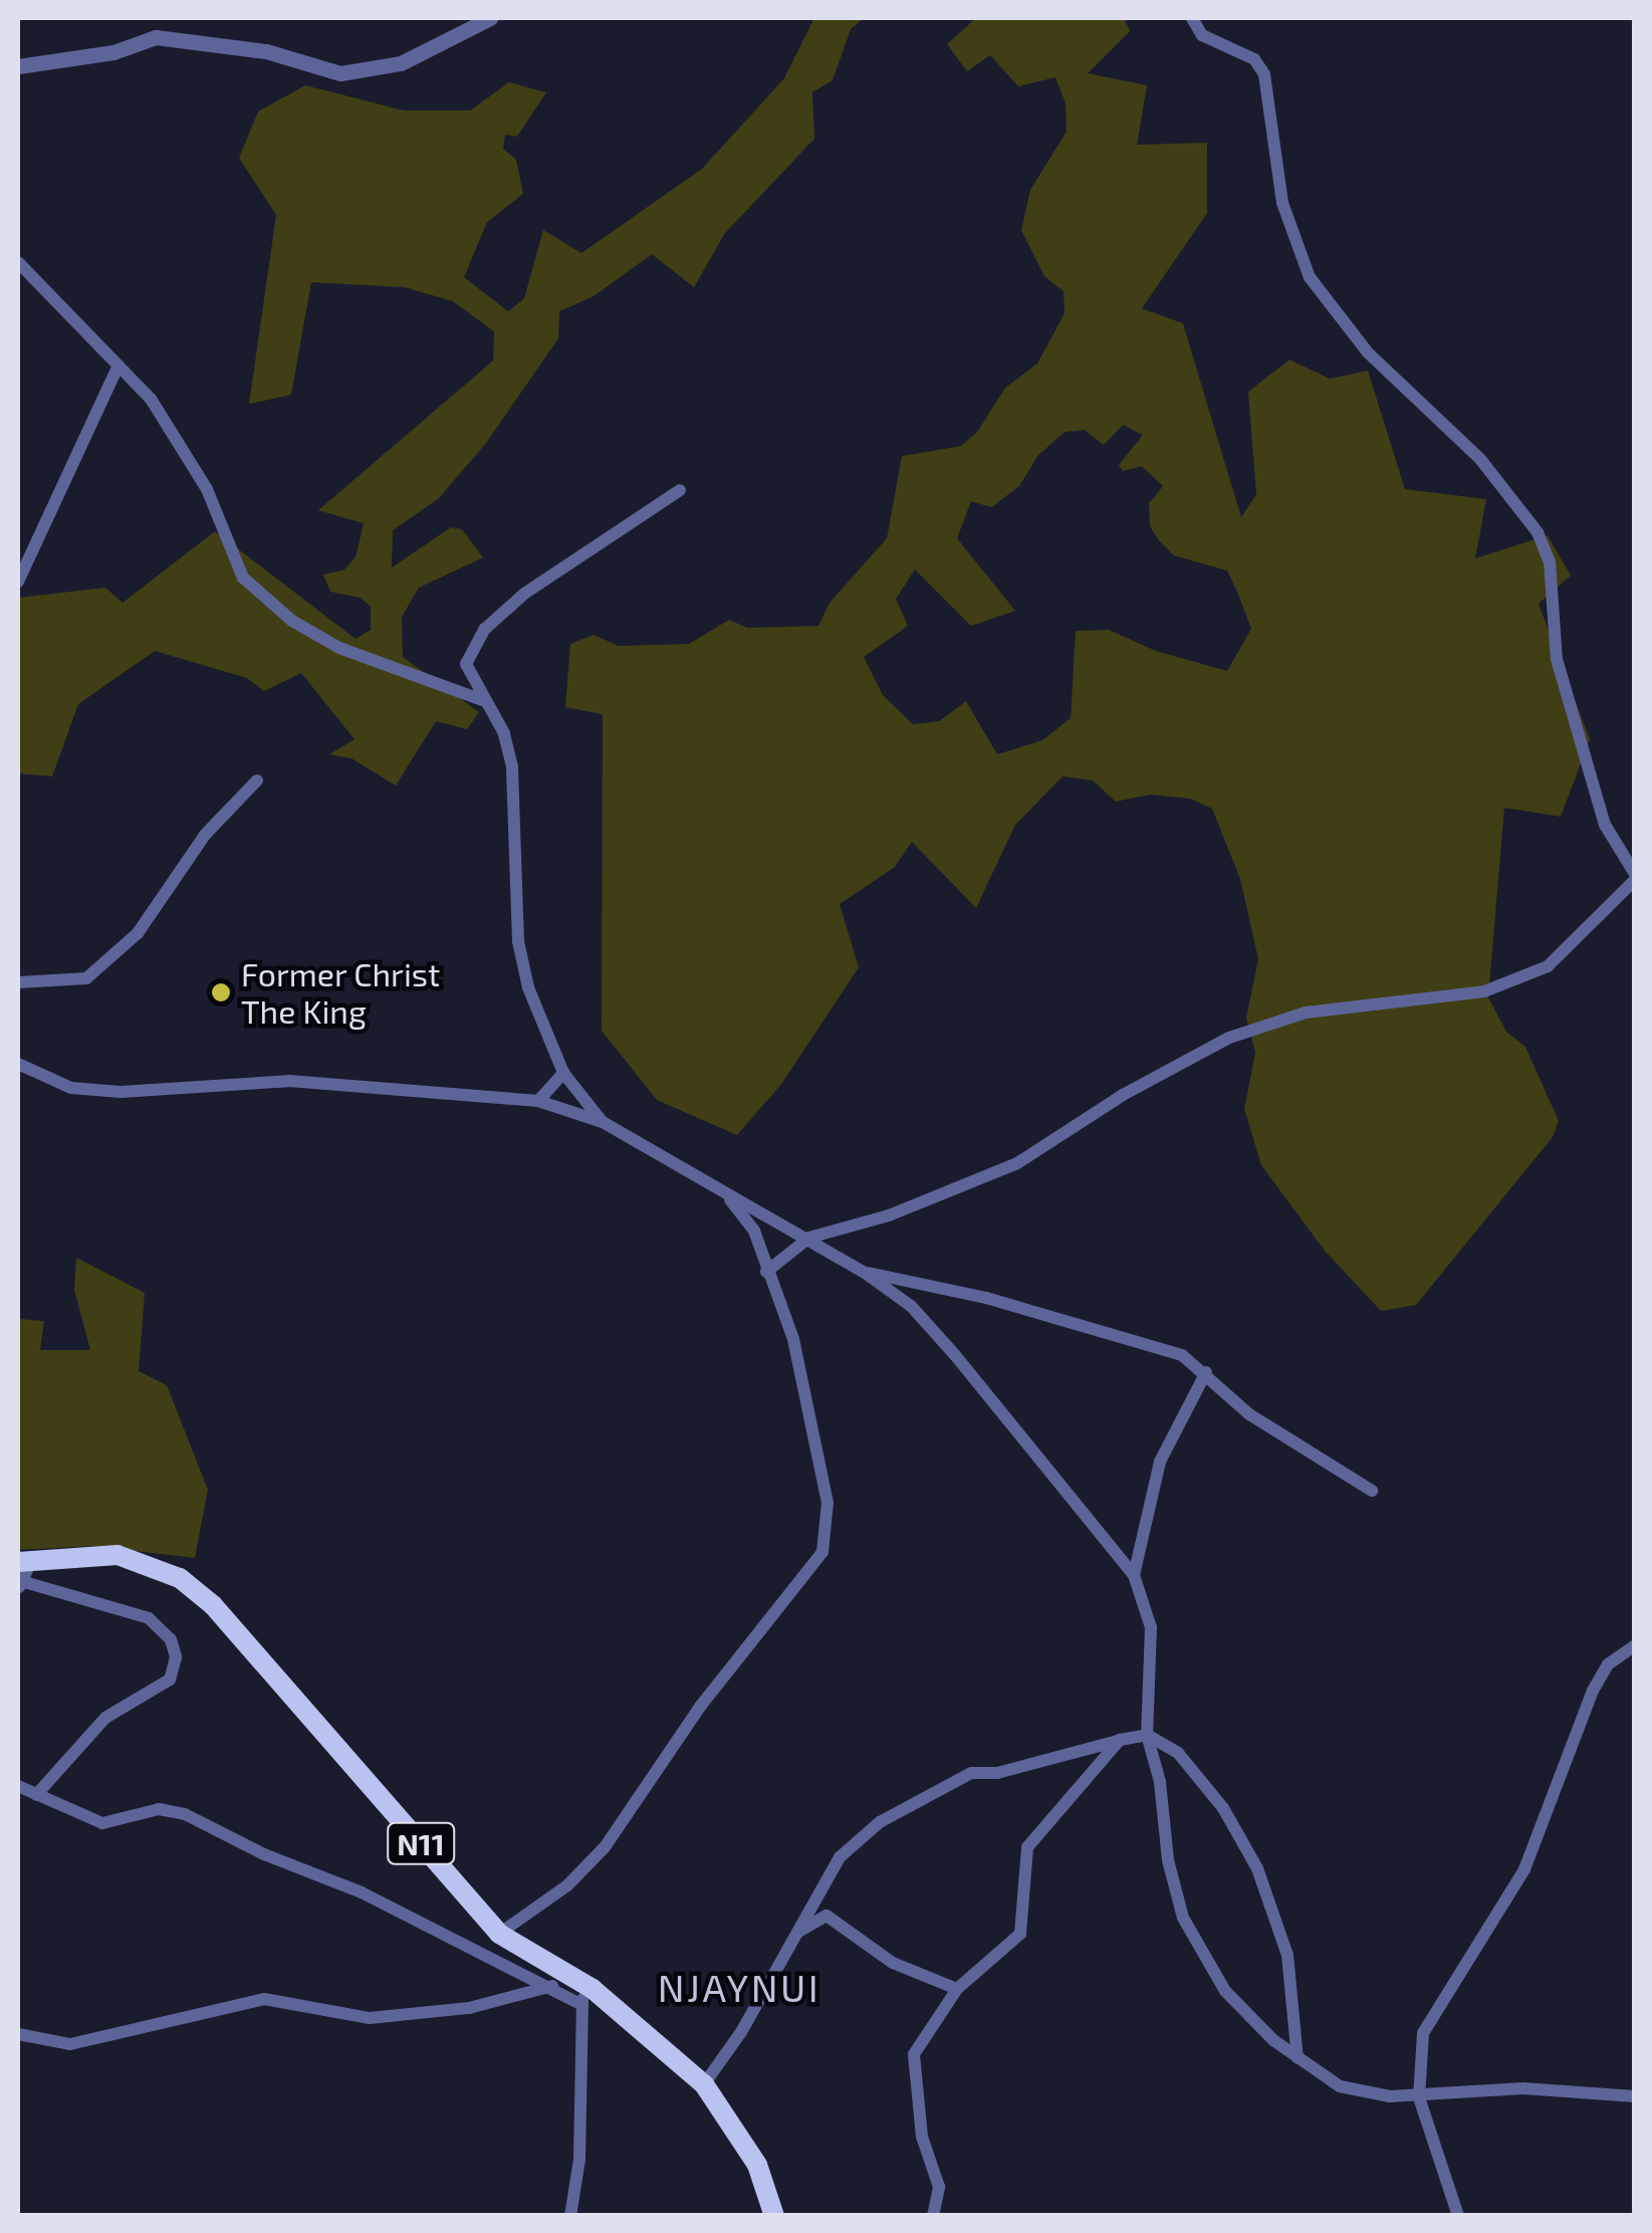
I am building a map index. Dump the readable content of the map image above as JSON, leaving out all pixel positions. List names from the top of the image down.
{
  "streets": {
    "highway": ["N11"]
  },
  "districts": ["NJAYNUI"],
  "places": ["Former Christ The King"]
}
